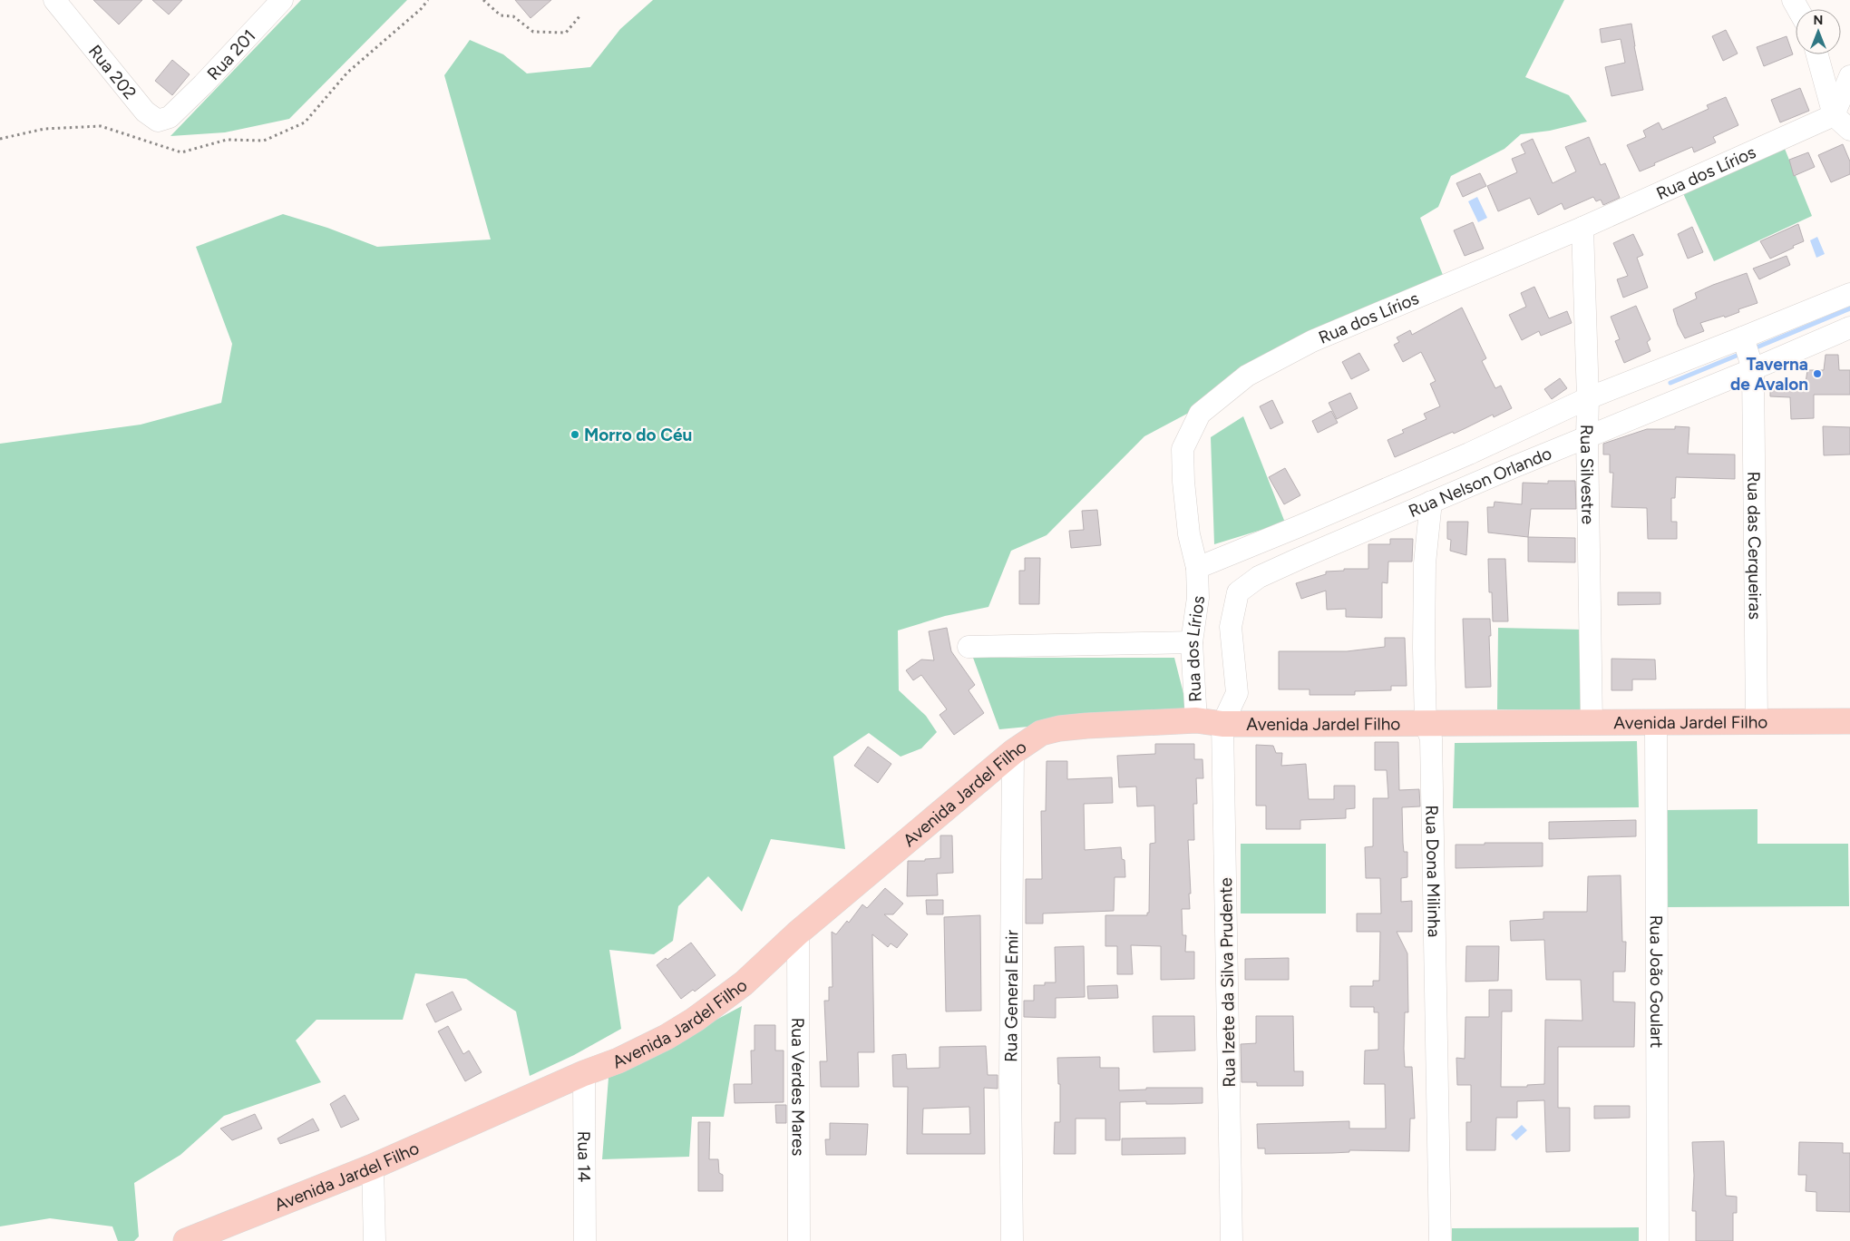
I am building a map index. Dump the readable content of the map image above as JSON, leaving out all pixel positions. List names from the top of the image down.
{
  "streets": {
    "main road": ["Avenida Jardel Filho"],
    "street": [
      "Rua 201",
      "Rua 202",
      "Rua dos Lírios",
      "Rua Silvestre",
      "Rua Nelson Orlando",
      "Rua das Cerqueiras",
      "Rua Dona Milinha",
      "Rua João Goulart",
      "Rua Izete da Silva Prudente",
      "Rua General Emir",
      "Rua Verdes Mares",
      "Rua 14"
    ]
  },
  "crossings": [
    ["Rua 201", "Rua 202"],
    ["Rua dos Lírios", "Rua Silvestre"],
    ["Rua dos Lírios", "Rua Nelson Orlando"],
    ["Rua dos Lírios", "Avenida Jardel Filho"],
    ["Rua Silvestre", "Rua Nelson Orlando"],
    ["Rua Silvestre", "Avenida Jardel Filho"],
    ["Rua Nelson Orlando", "Rua das Cerqueiras"],
    ["Rua Nelson Orlando", "Avenida Jardel Filho"],
    ["Rua Nelson Orlando", "Rua Dona Milinha"],
    ["Rua Nelson Orlando", "Rua Izete da Silva Prudente"],
    ["Rua das Cerqueiras", "Avenida Jardel Filho"],
    ["Avenida Jardel Filho", "Rua Dona Milinha"],
    ["Avenida Jardel Filho", "Rua João Goulart"],
    ["Avenida Jardel Filho", "Rua Izete da Silva Prudente"],
    ["Avenida Jardel Filho", "Rua General Emir"],
    ["Avenida Jardel Filho", "Rua Verdes Mares"],
    ["Avenida Jardel Filho", "Rua 14"]
  ],
  "places": ["Taverna de Avalon", "Morro do Céu"],
  "north": "top"
}
